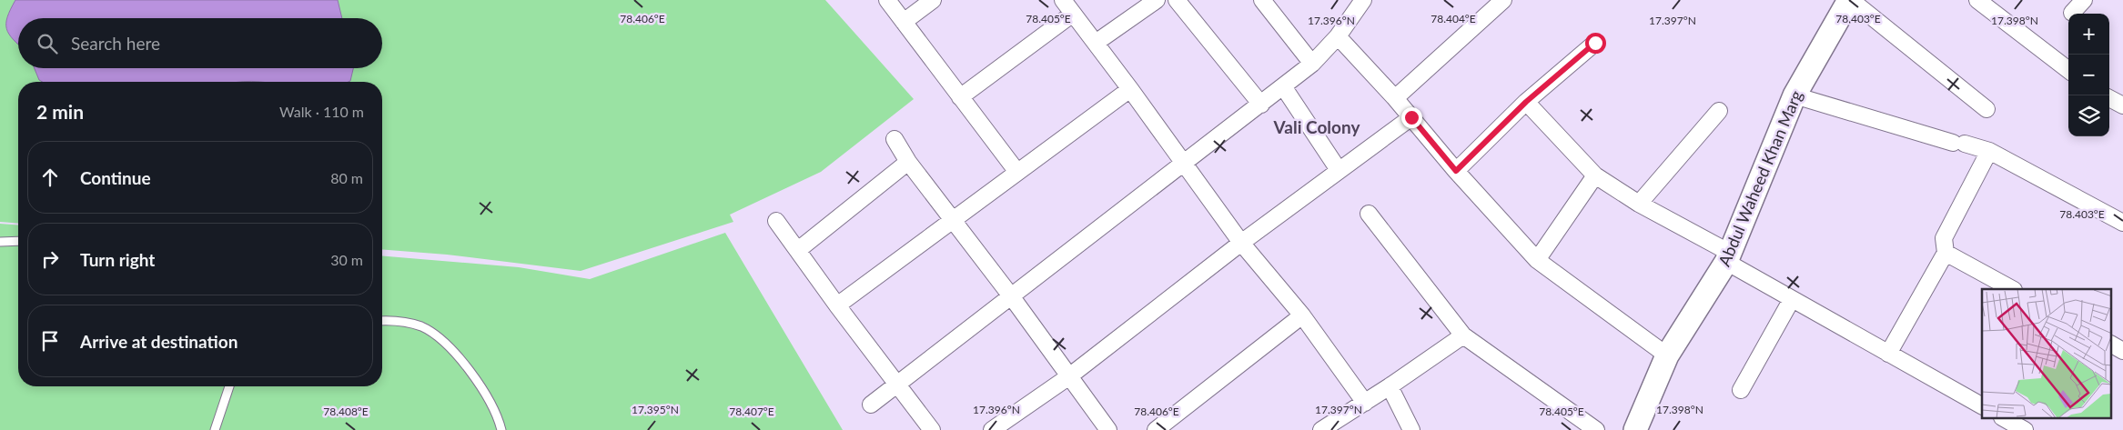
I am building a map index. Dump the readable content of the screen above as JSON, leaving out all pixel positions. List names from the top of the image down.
{
  "streets": {
    "street": ["Abdul Waheed Khan Marg"]
  },
  "districts": ["Vali Colony"],
  "page": {
    "map_buttons": ["+", "−"],
    "search": "Search here",
    "heading": ["2 min", "Walk · 110 m"],
    "list": [
      ["Continue", "80 m"],
      ["Turn right", "30 m"],
      "Arrive at destination"
    ]
  },
  "coordinates": [
    "78.406°E",
    "78.405°E",
    "78.404°E",
    "78.403°E",
    "17.396°N",
    "17.397°N",
    "17.398°N",
    "17.395°N",
    "78.408°E",
    "78.407°E"
  ]
}
